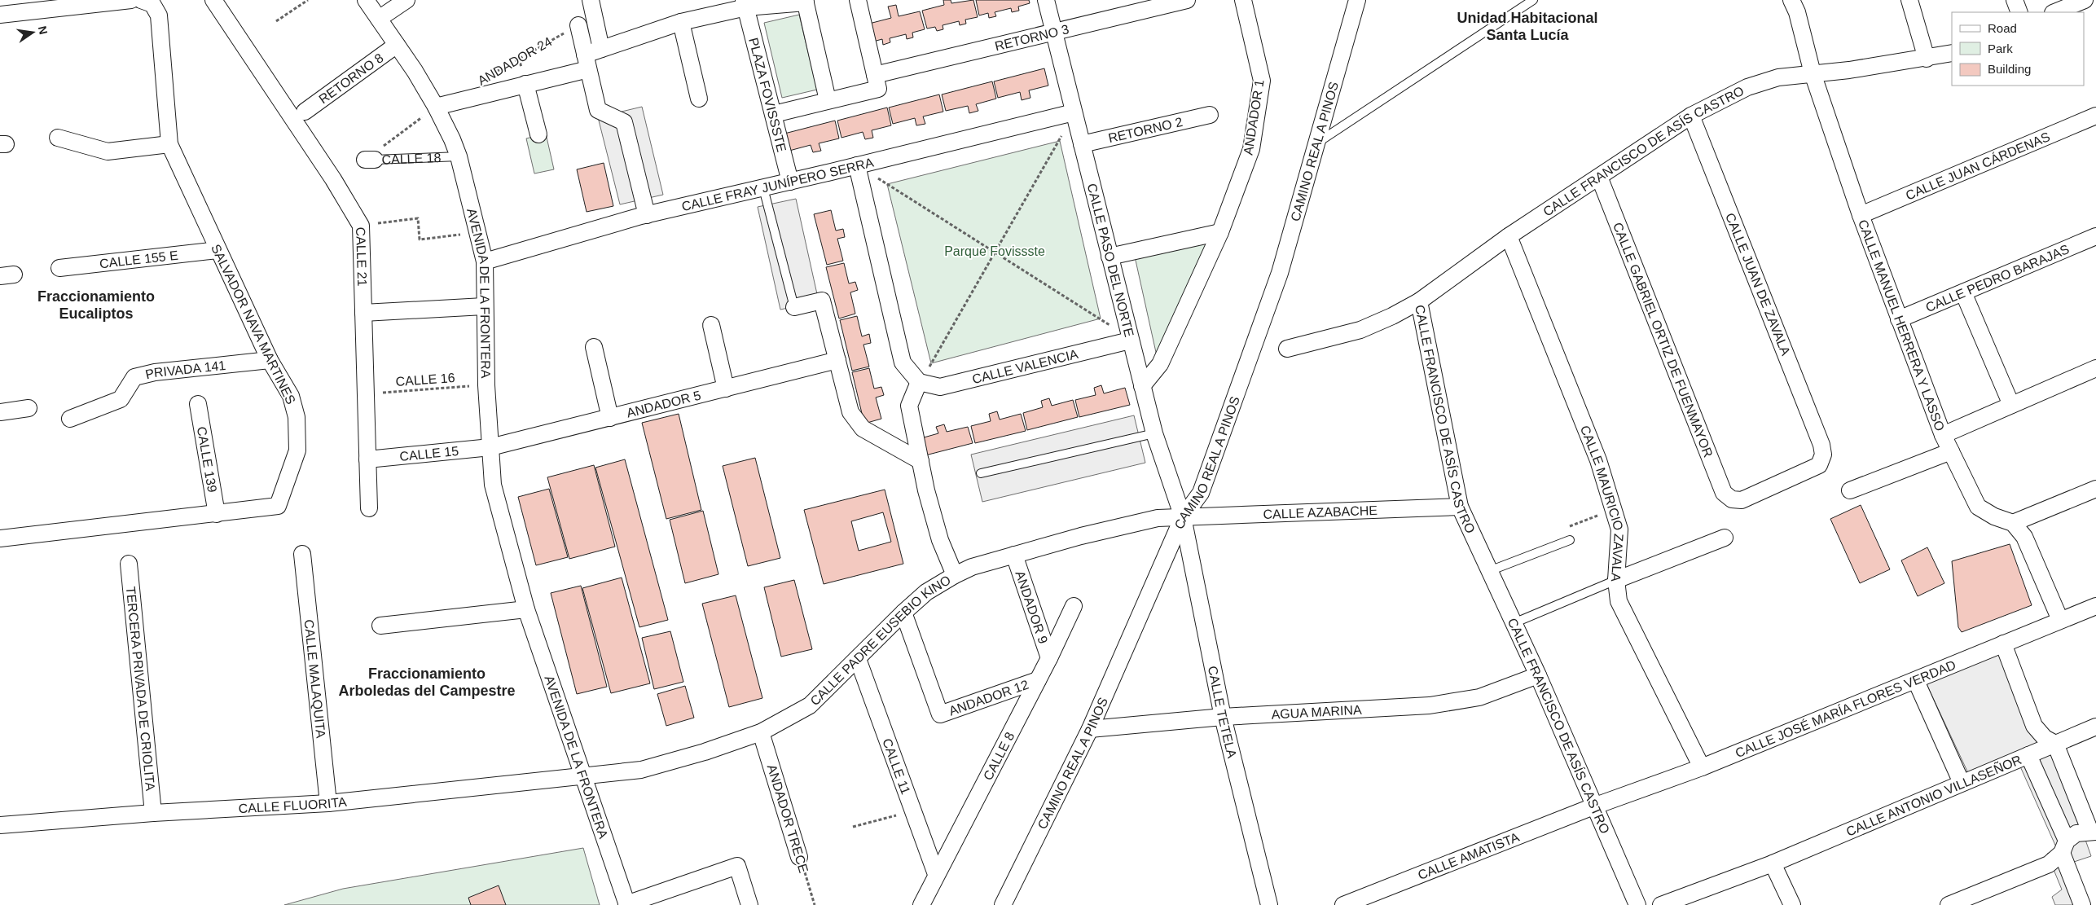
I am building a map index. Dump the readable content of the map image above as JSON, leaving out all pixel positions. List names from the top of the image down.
{
  "streets": {
    "street": [
      "RETORNO 3",
      "ANDADOR 24",
      "RETORNO 8",
      "PLAZA FOVISSSTE",
      "ANDADOR 1",
      "RETORNO 2",
      "CAMINO REAL A PINOS",
      "CALLE FRANCISCO DE ASÍS CASTRO",
      "CALLE JUAN CÁRDENAS",
      "CALLE FRAY JUNÍPERO SERRA",
      "CALLE 21",
      "CALLE 155 E",
      "CALLE PASO DEL NORTE",
      "CALLE PEDRO BARAJAS",
      "CALLE JUAN DE ZAVALA",
      "AVENIDA DE LA FRONTERA",
      "SALVADOR NAVA MARTINES",
      "CALLE MANUEL HERRERA Y LASSO",
      "CALLE GABRIEL ORTIZ DE FUENMAYOR",
      "CALLE VALENCIA",
      "PRIVADA 141",
      "ANDADOR 5",
      "CALLE 15",
      "CALLE 139",
      "CALLE MAURICIO ZAVALA",
      "CALLE AZABACHE",
      "ANDADOR 9",
      "CALLE PADRE EUSEBIO KINO",
      "CALLE MALAQUITA",
      "TERCERA PRIVADA DE CRIOLITA",
      "ANDADOR 12",
      "CALLE JOSÉ MARÍA FLORES VERDAD",
      "CALLE TETELA",
      "AGUA MARINA",
      "CALLE 8",
      "CALLE 11",
      "CALLE ANTONIO VILLASEÑOR",
      "CALLE FLUORITA",
      "ANDADOR TRECE",
      "CALLE AMATISTA"
    ],
    "lane": ["CALLE 18"],
    "path": ["CALLE 16"]
  },
  "crossings": [
    ["RETORNO 3", "CALLE PASO DEL NORTE"],
    ["ANDADOR 24", "PLAZA FOVISSSTE"],
    ["ANDADOR 24", "AVENIDA DE LA FRONTERA"],
    ["RETORNO 8", "AVENIDA DE LA FRONTERA"],
    ["PLAZA FOVISSSTE", "CALLE FRAY JUNÍPERO SERRA"],
    ["ANDADOR 1", "CALLE PASO DEL NORTE"],
    ["RETORNO 2", "CALLE PASO DEL NORTE"],
    ["CAMINO REAL A PINOS", "CALLE PASO DEL NORTE"],
    ["CAMINO REAL A PINOS", "CALLE AZABACHE"],
    ["CAMINO REAL A PINOS", "CALLE PADRE EUSEBIO KINO"],
    ["CAMINO REAL A PINOS", "CALLE TETELA"],
    ["CAMINO REAL A PINOS", "AGUA MARINA"],
    ["CALLE FRANCISCO DE ASÍS CASTRO", "CALLE JUAN DE ZAVALA"],
    ["CALLE FRANCISCO DE ASÍS CASTRO", "CALLE MANUEL HERRERA Y LASSO"],
    ["CALLE FRANCISCO DE ASÍS CASTRO", "CALLE GABRIEL ORTIZ DE FUENMAYOR"],
    ["CALLE FRANCISCO DE ASÍS CASTRO", "CALLE MAURICIO ZAVALA"],
    ["CALLE FRANCISCO DE ASÍS CASTRO", "CALLE AZABACHE"],
    ["CALLE FRANCISCO DE ASÍS CASTRO", "CALLE JOSÉ MARÍA FLORES VERDAD"],
    ["CALLE FRANCISCO DE ASÍS CASTRO", "AGUA MARINA"],
    ["CALLE FRANCISCO DE ASÍS CASTRO", "CALLE AMATISTA"],
    ["CALLE 18", "AVENIDA DE LA FRONTERA"],
    ["CALLE JUAN CÁRDENAS", "CALLE MANUEL HERRERA Y LASSO"],
    ["CALLE FRAY JUNÍPERO SERRA", "CALLE PASO DEL NORTE"],
    ["CALLE FRAY JUNÍPERO SERRA", "AVENIDA DE LA FRONTERA"],
    ["CALLE 21", "CALLE 16"],
    ["CALLE 21", "CALLE 15"],
    ["CALLE 155 E", "SALVADOR NAVA MARTINES"],
    ["CALLE PASO DEL NORTE", "CALLE VALENCIA"],
    ["CALLE PASO DEL NORTE", "CALLE AZABACHE"],
    ["CALLE PASO DEL NORTE", "CALLE PADRE EUSEBIO KINO"],
    ["CALLE PASO DEL NORTE", "CALLE TETELA"],
    ["CALLE PEDRO BARAJAS", "CALLE MANUEL HERRERA Y LASSO"],
    ["CALLE JUAN DE ZAVALA", "CALLE GABRIEL ORTIZ DE FUENMAYOR"],
    ["AVENIDA DE LA FRONTERA", "CALLE 16"],
    ["AVENIDA DE LA FRONTERA", "ANDADOR 5"],
    ["AVENIDA DE LA FRONTERA", "CALLE 15"],
    ["AVENIDA DE LA FRONTERA", "CALLE PADRE EUSEBIO KINO"],
    ["AVENIDA DE LA FRONTERA", "CALLE FLUORITA"],
    ["SALVADOR NAVA MARTINES", "PRIVADA 141"],
    ["SALVADOR NAVA MARTINES", "CALLE 139"],
    ["ANDADOR 5", "CALLE 15"],
    ["CALLE MAURICIO ZAVALA", "CALLE JOSÉ MARÍA FLORES VERDAD"],
    ["CALLE AZABACHE", "CALLE PADRE EUSEBIO KINO"],
    ["CALLE AZABACHE", "CALLE TETELA"],
    ["ANDADOR 9", "CALLE PADRE EUSEBIO KINO"],
    ["ANDADOR 9", "CALLE 8"],
    ["CALLE PADRE EUSEBIO KINO", "ANDADOR 12"],
    ["CALLE PADRE EUSEBIO KINO", "CALLE TETELA"],
    ["CALLE PADRE EUSEBIO KINO", "CALLE 11"],
    ["CALLE PADRE EUSEBIO KINO", "CALLE FLUORITA"],
    ["CALLE PADRE EUSEBIO KINO", "ANDADOR TRECE"],
    ["CALLE MALAQUITA", "CALLE FLUORITA"],
    ["TERCERA PRIVADA DE CRIOLITA", "CALLE FLUORITA"],
    ["ANDADOR 12", "CALLE 8"],
    ["CALLE JOSÉ MARÍA FLORES VERDAD", "CALLE AMATISTA"],
    ["CALLE TETELA", "AGUA MARINA"],
    ["CALLE 8", "CALLE 11"]
  ],
  "districts": ["Unidad Habitacional Santa Lucía", "Fraccionamiento Eucaliptos", "Fraccionamiento Arboledas del Campestre"],
  "parks": ["Parque Fovissste"],
  "legend": ["Road", "Park", "Building"],
  "north": "right"
}
